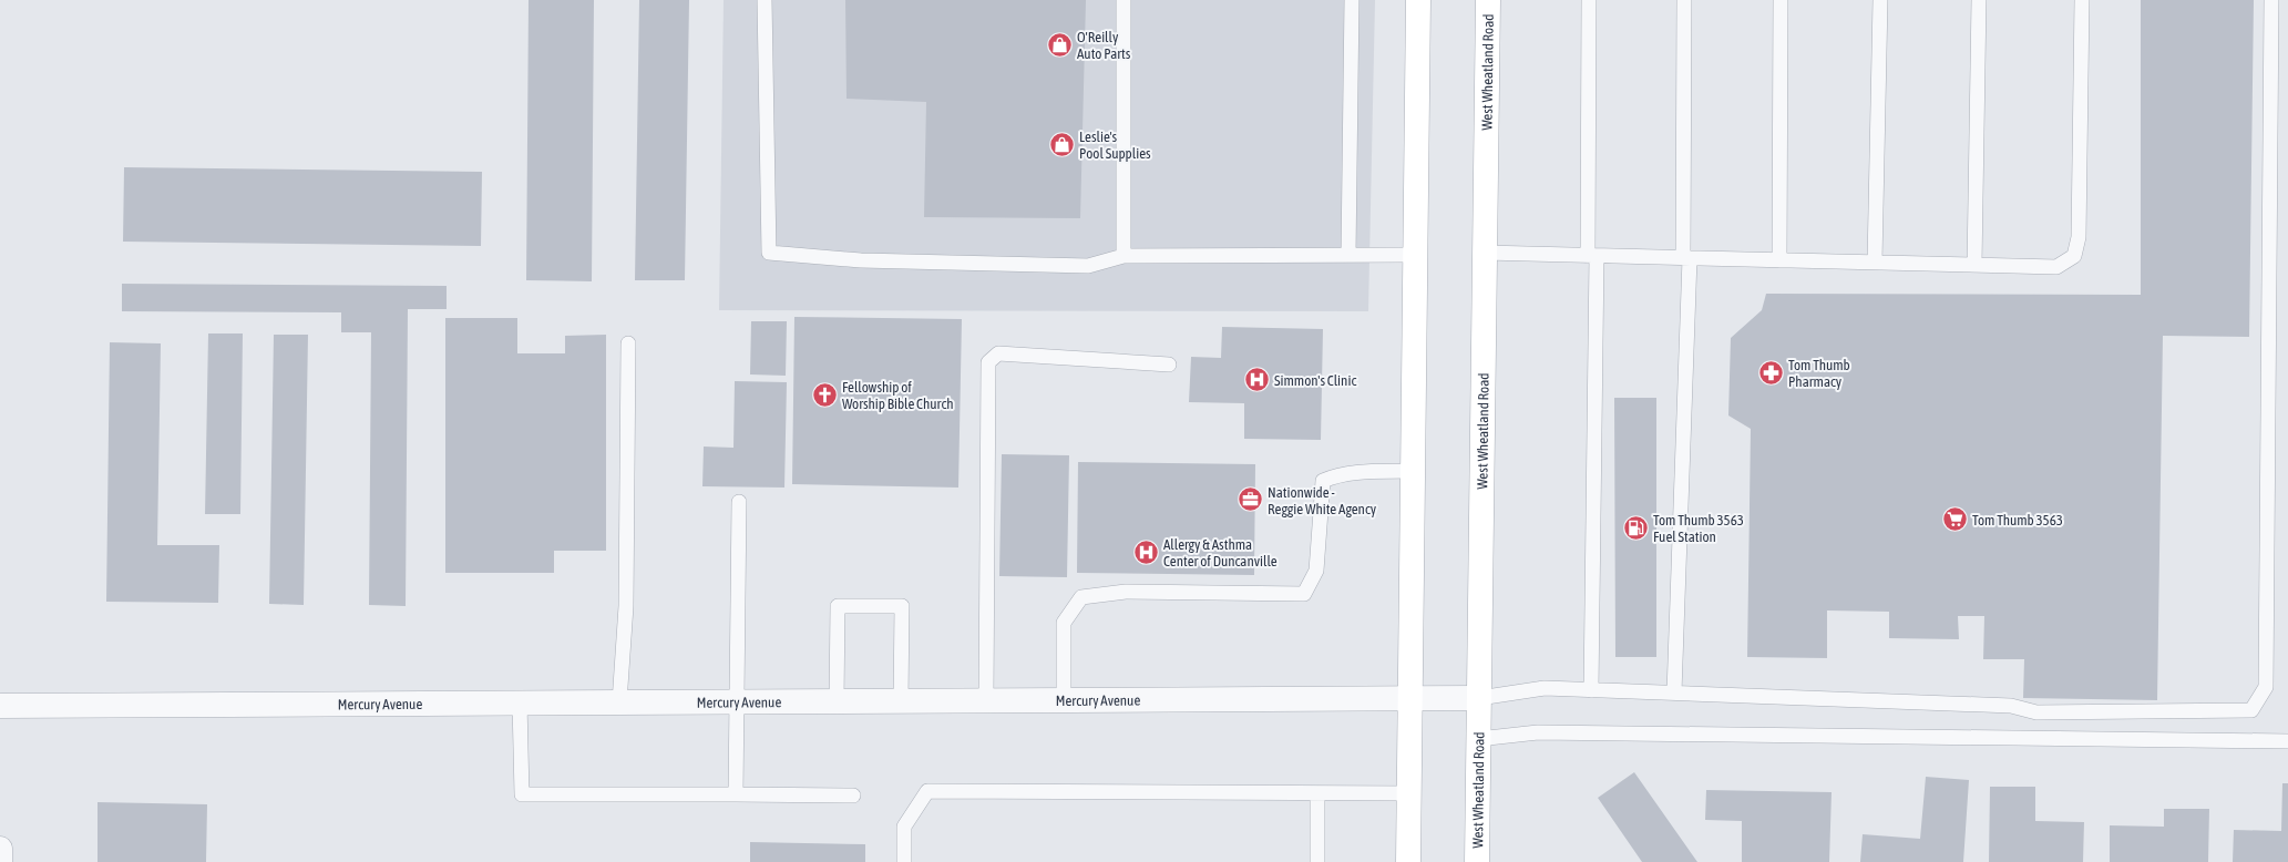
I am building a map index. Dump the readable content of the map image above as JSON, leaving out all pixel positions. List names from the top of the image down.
{
  "streets": {
    "main road": ["West Wheatland Road"],
    "street": ["Mercury Avenue"]
  },
  "crossings": [
    ["West Wheatland Road", "Mercury Avenue"]
  ],
  "places": {
    "shop": ["O'Reilly Auto Parts", "Leslie's Pool Supplies"],
    "pharmacy": ["Tom Thumb Pharmacy"],
    "hospital": ["Simmon's Clinic", "Allergy & Asthma Center of Duncanville"],
    "church": ["Fellowship of Worship Bible Church"],
    "office": ["Nationwide - Reggie White Agency"],
    "supermarket": ["Tom Thumb 3563"],
    "fuel station": ["Tom Thumb 3563 Fuel Station"]
  }
}
